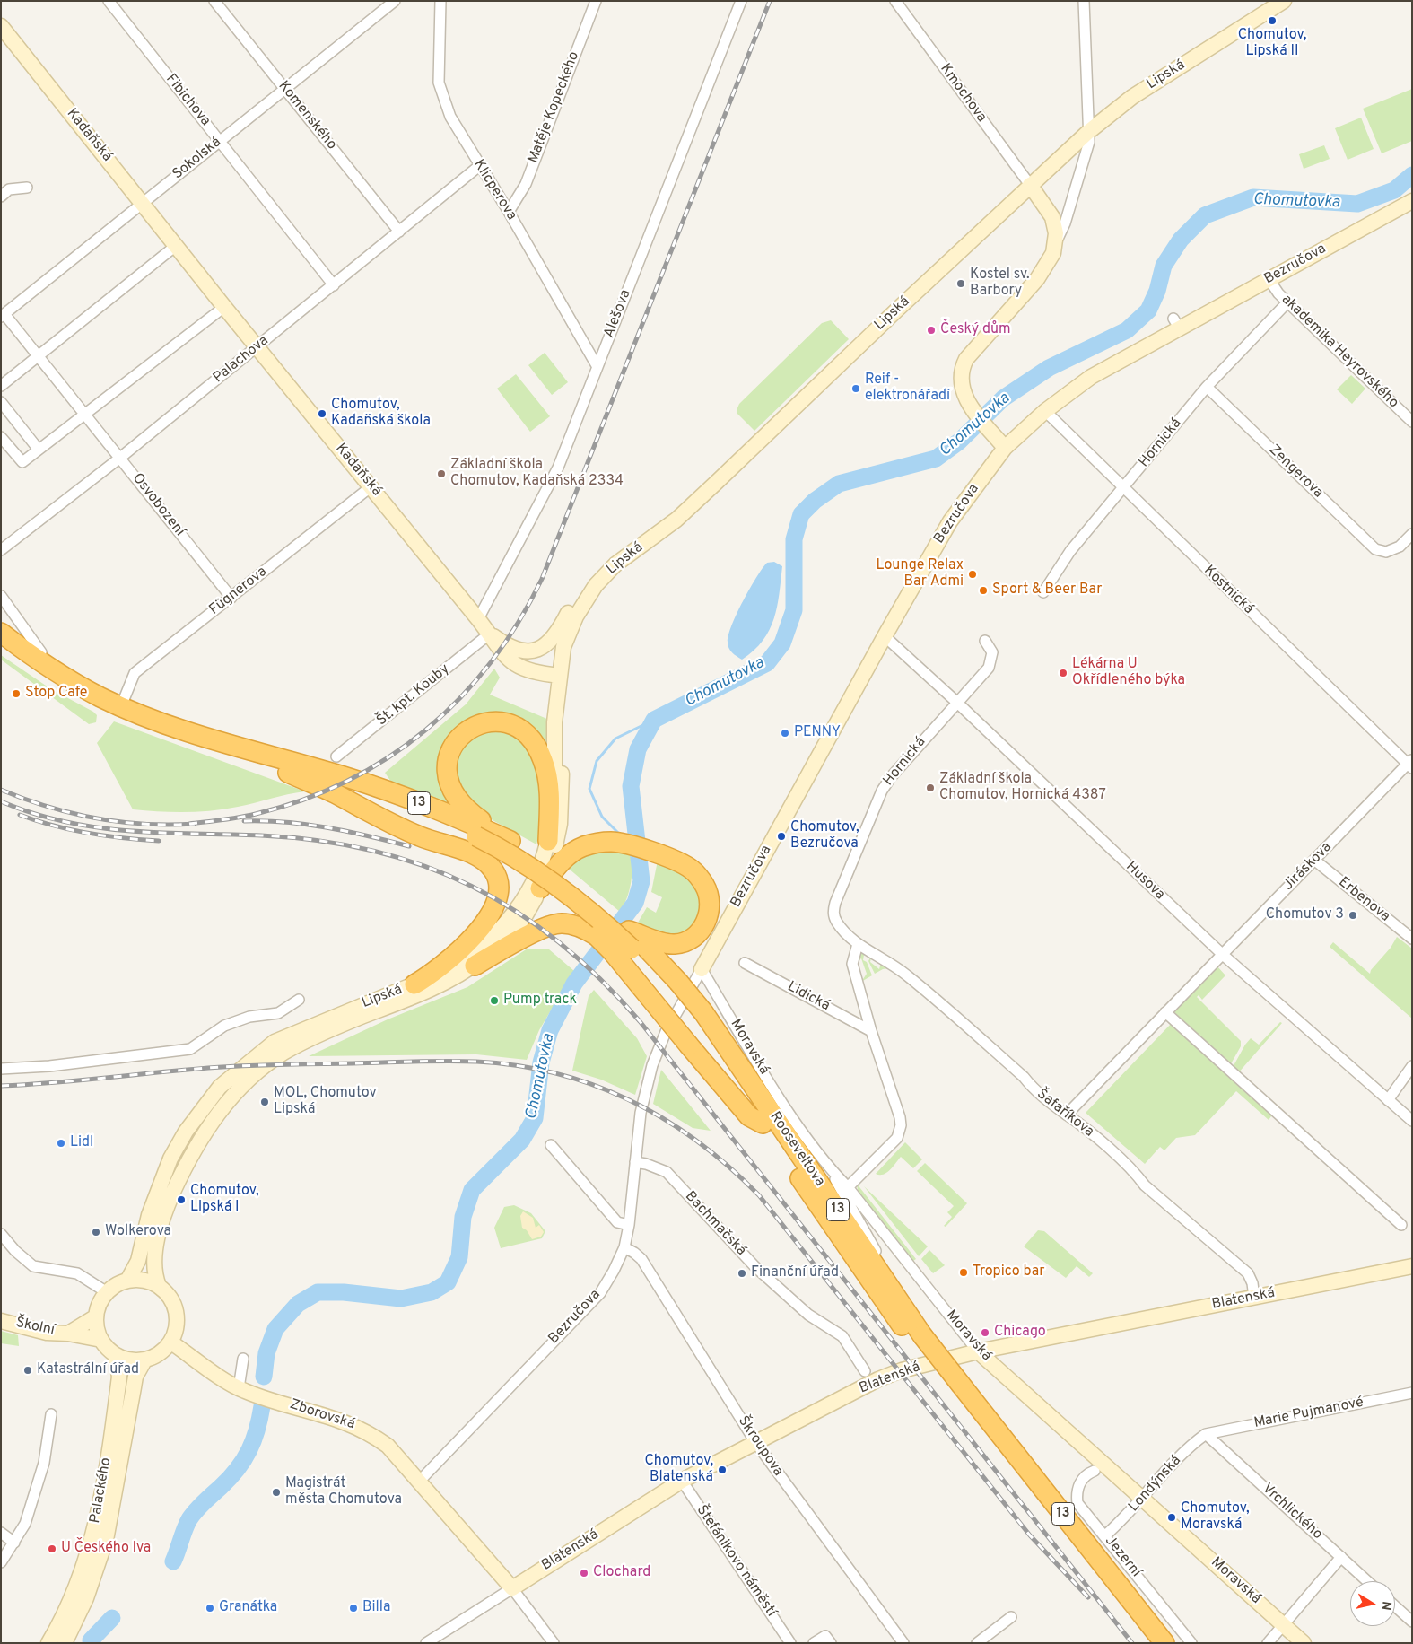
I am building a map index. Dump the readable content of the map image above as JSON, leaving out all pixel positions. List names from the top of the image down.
{
  "streets": {
    "highway": ["13", "Rooseveltova"],
    "street": [
      "Lipská",
      "Kmochova",
      "Fibichova",
      "Matěje Kopeckého",
      "Komenského",
      "Kadaňská",
      "Sokolská",
      "Klicperova",
      "Bezručova",
      "Alešova",
      "akademika Heyrovského",
      "Palachova",
      "Hornická",
      "Zengerova",
      "Osvobození",
      "Kostnická",
      "Fügnerova",
      "Št. kpt. Kouby",
      "Jiráskova",
      "Husova",
      "Erbenova",
      "Lidická",
      "Moravská",
      "Šafaříkova",
      "Bachmačská",
      "Blatenská",
      "Školní",
      "Marie Pujmanové",
      "Zborovská",
      "Škroupova",
      "Londýnská",
      "Palackého",
      "Vrchlického",
      "Jezerní",
      "Štefánikovo náměstí"
    ]
  },
  "crossings": [
    ["Lipská", "Kmochova"],
    ["Lipská", "Kadaňská"],
    ["Lipská", "Školní"],
    ["Lipská", "Zborovská"],
    ["Lipská", "Palackého"],
    ["Fibichova", "Sokolská"],
    ["Fibichova", "Palachova"],
    ["Matěje Kopeckého", "Klicperova"],
    ["Komenského", "Sokolská"],
    ["Komenského", "Palachova"],
    ["Kadaňská", "Sokolská"],
    ["Kadaňská", "Alešova"],
    ["Kadaňská", "Palachova"],
    ["Kadaňská", "Fügnerova"],
    ["Kadaňská", "Št. kpt. Kouby"],
    ["Sokolská", "Osvobození"],
    ["Klicperova", "Alešova"],
    ["Klicperova", "Palachova"],
    ["Bezručova", "akademika Heyrovského"],
    ["Bezručova", "Kostnická"],
    ["Bezručova", "Husova"],
    ["Bezručova", "Moravská"],
    ["Bezručova", "Bachmačská"],
    ["Bezručova", "Zborovská"],
    ["Bezručova", "Škroupova"],
    ["akademika Heyrovského", "Hornická"],
    ["Palachova", "Osvobození"],
    ["Hornická", "Zengerova"],
    ["Hornická", "Kostnická"],
    ["Hornická", "Husova"],
    ["Hornická", "Šafaříkova"],
    ["Osvobození", "Fügnerova"],
    ["Kostnická", "Jiráskova"],
    ["Fügnerova", "13"],
    ["13", "Rooseveltova"],
    ["Jiráskova", "Husova"],
    ["Jiráskova", "Erbenova"],
    ["Jiráskova", "Šafaříkova"],
    ["Moravská", "Rooseveltova"],
    ["Moravská", "Blatenská"],
    ["Moravská", "Londýnská"],
    ["Šafaříkova", "Blatenská"],
    ["Blatenská", "Zborovská"],
    ["Blatenská", "Škroupova"],
    ["Blatenská", "Štefánikovo náměstí"],
    ["Školní", "Zborovská"],
    ["Školní", "Palackého"],
    ["Marie Pujmanové", "Londýnská"],
    ["Marie Pujmanové", "Vrchlického"],
    ["Zborovská", "Palackého"],
    ["Londýnská", "Vrchlického"],
    ["Londýnská", "Jezerní"]
  ],
  "water": ["Chomutovka"],
  "places": [
    "Chomutov, Lipská II",
    "Kostel sv. Barbory",
    "Český dům",
    "Reif - elektronářadí",
    "Chomutov, Kadaňská škola",
    "Základní škola Chomutov, Kadaňská 2334",
    "Lounge Relax Bar Admi",
    "Sport & Beer Bar",
    "Lékárna U Okřídleného býka",
    "Stop Cafe",
    "PENNY",
    "Základní škola Chomutov, Hornická 4387",
    "Chomutov, Bezručova",
    "Chomutov 3",
    "Pump track",
    "MOL, Chomutov Lipská",
    "Lidl",
    "Chomutov, Lipská I",
    "Wolkerova",
    "Tropico bar",
    "Finanční úřad",
    "Chicago",
    "Katastrální úřad",
    "Chomutov, Blatenská",
    "Magistrát města Chomutova",
    "Chomutov, Moravská",
    "U Českého lva",
    "Clochard",
    "Granátka",
    "Billa"
  ],
  "north": "right"
}
